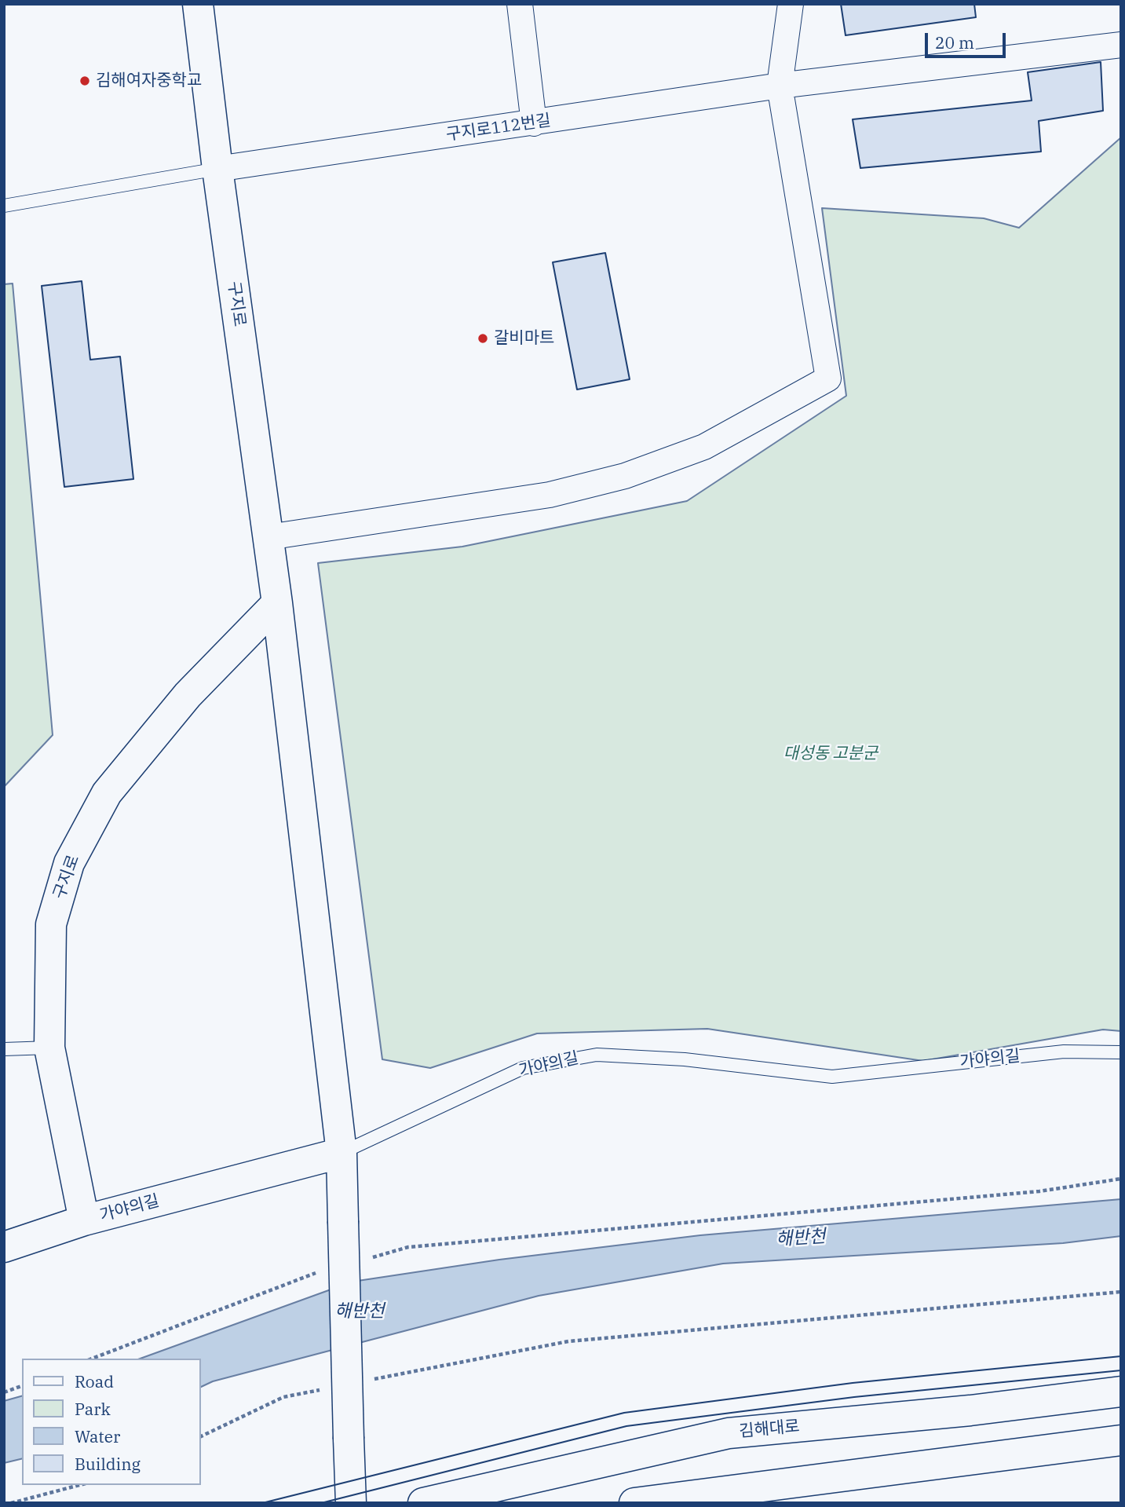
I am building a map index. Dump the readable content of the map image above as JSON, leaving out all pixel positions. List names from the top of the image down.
{
  "streets": {
    "main road": ["구지로", "가야의길", "김해대로"],
    "street": ["구지로112번길"]
  },
  "crossings": [
    ["구지로112번길", "구지로"],
    ["구지로", "가야의길"]
  ],
  "water": ["해반천"],
  "parks": ["대성동 고분군"],
  "places": ["김해여자중학교", "갈비마트"],
  "legend": [
    "Road",
    "Park",
    "Water",
    "Building"
  ],
  "scale_bar": "20 m"
}
